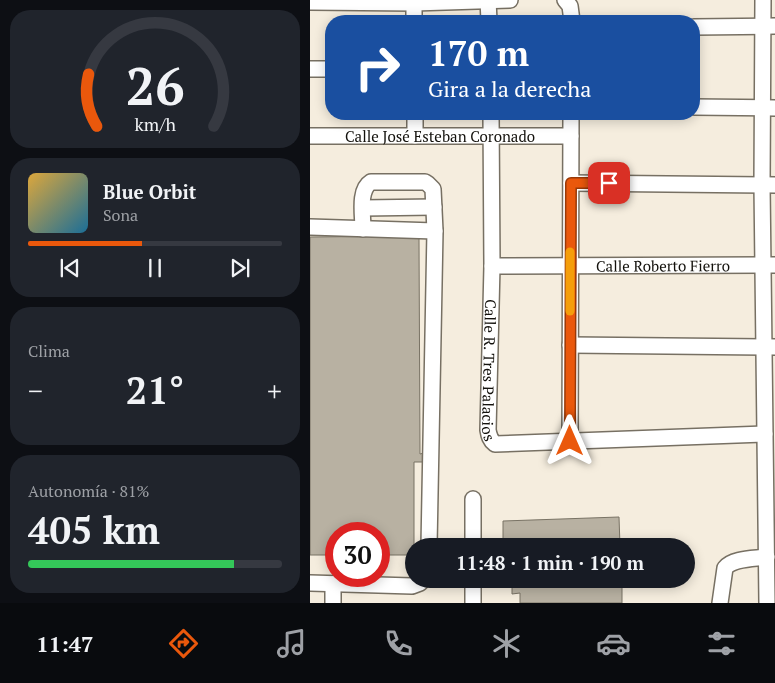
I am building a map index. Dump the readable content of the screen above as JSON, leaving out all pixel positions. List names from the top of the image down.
{
  "streets": {
    "street": ["Calle José Esteban Coronado", "Calle Roberto Fierro", "Calle R. Tres Palacios"]
  },
  "crossings": [
    ["Calle José Esteban Coronado", "Calle R. Tres Palacios"],
    ["Calle Roberto Fierro", "Calle R. Tres Palacios"]
  ],
  "page": {
    "turn": ["170 m", "Gira a la derecha"],
    "song": ["Blue Orbit", "Sona"],
    "tile": [
      "Clima",
      ["Autonomía · 81%", "405 km"]
    ],
    "heat": ["−", "21°", "+"],
    "limit": "30",
    "trip": "11:48 · 1 min · 190 m",
    "tabs": "11:47",
    "gauge": ["26", "km/h"]
  }
}
